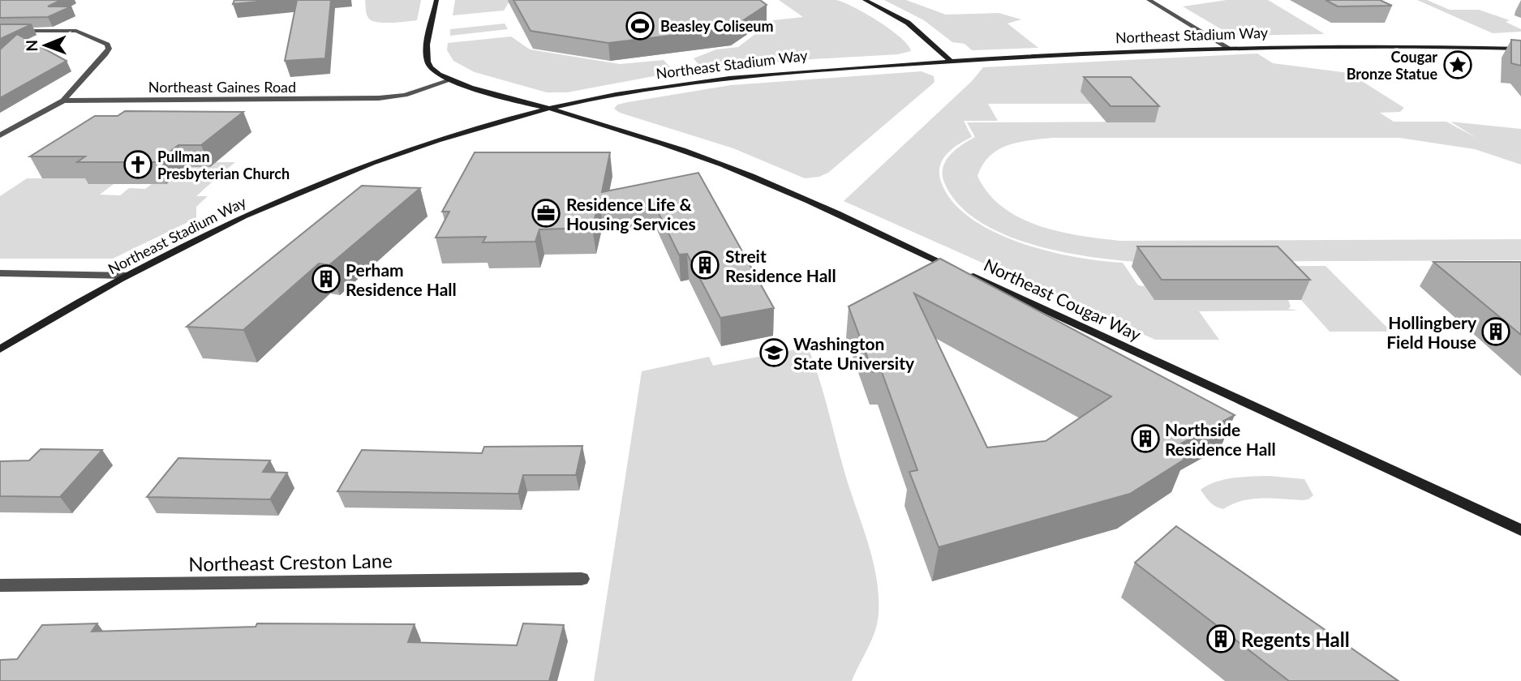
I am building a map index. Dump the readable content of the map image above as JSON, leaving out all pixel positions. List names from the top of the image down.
{
  "streets": {
    "main road": ["Northeast Stadium Way", "Northeast Cougar Way"],
    "street": ["Northeast Gaines Road", "Northeast Creston Lane"]
  },
  "crossings": [
    ["Northeast Stadium Way", "Northeast Cougar Way"],
    ["Northeast Gaines Road", "Northeast Cougar Way"]
  ],
  "places": {
    "sports": ["Beasley Coliseum"],
    "place": ["Cougar Bronze Statue"],
    "church": ["Pullman Presbyterian Church"],
    "office": ["Residence Life & Housing Services"],
    "building": [
      "Streit Residence Hall",
      "Perham Residence Hall",
      "Hollingbery Field House",
      "Northside Residence Hall",
      "Regents Hall"
    ],
    "school or university": ["Washington State University"]
  },
  "north": "left"
}
